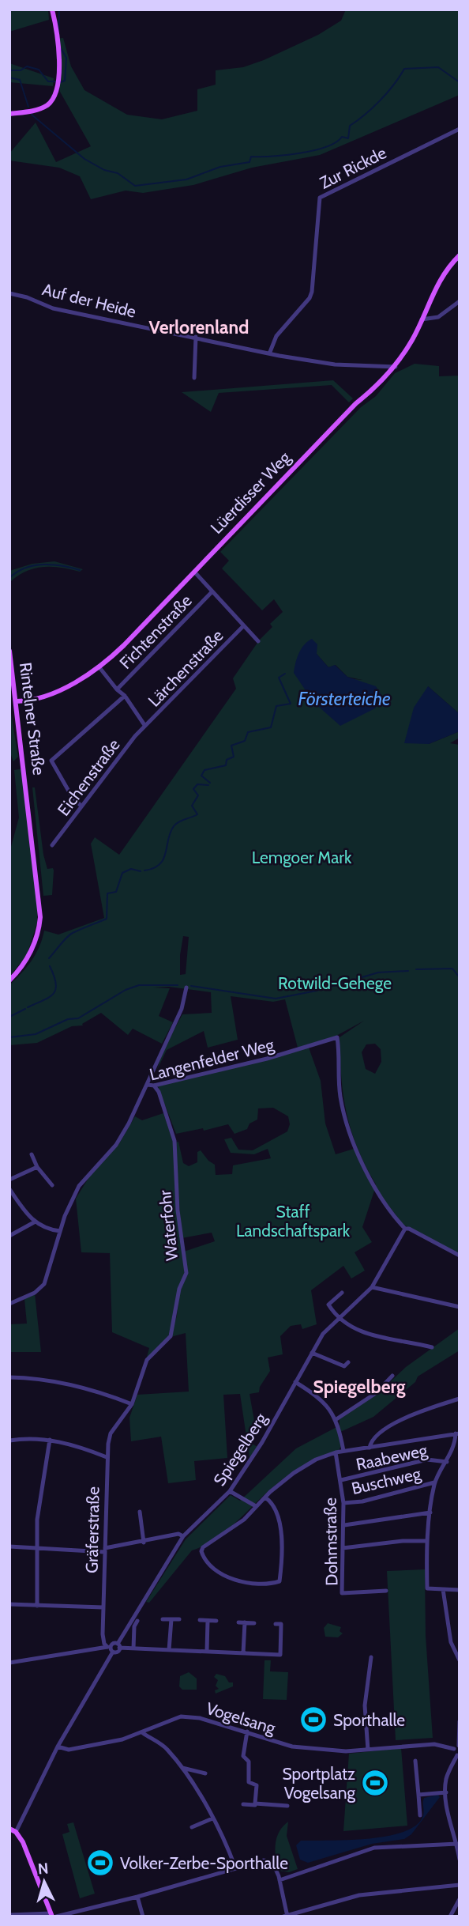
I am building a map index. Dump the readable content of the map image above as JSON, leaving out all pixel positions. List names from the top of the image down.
{
  "streets": {
    "main road": ["Lüerdisser Weg", "Rintelner Straße"],
    "street": [
      "Zur Rickde",
      "Auf der Heide",
      "Fichtenstraße",
      "Lärchenstraße",
      "Eichenstraße",
      "Langenfelder Weg",
      "Waterfohr",
      "Spiegelberg",
      "Raabeweg",
      "Buschweg",
      "Gräferstraße",
      "Dohmstraße",
      "Vogelsang"
    ]
  },
  "crossings": [
    ["Zur Rickde", "Auf der Heide"],
    ["Auf der Heide", "Lüerdisser Weg"],
    ["Lüerdisser Weg", "Rintelner Straße"],
    ["Lärchenstraße", "Eichenstraße"],
    ["Langenfelder Weg", "Waterfohr"],
    ["Langenfelder Weg", "Spiegelberg"],
    ["Waterfohr", "Gräferstraße"],
    ["Raabeweg", "Dohmstraße"],
    ["Buschweg", "Dohmstraße"]
  ],
  "districts": ["Verlorenland", "Spiegelberg"],
  "water": ["Försterteiche"],
  "parks": ["Lemgoer Mark", "Rotwild-Gehege", "Staff Landschaftspark"],
  "places": {
    "sports": ["Sporthalle", "Sportplatz Vogelsang", "Volker-Zerbe-Sporthalle"]
  },
  "north": "top"
}
